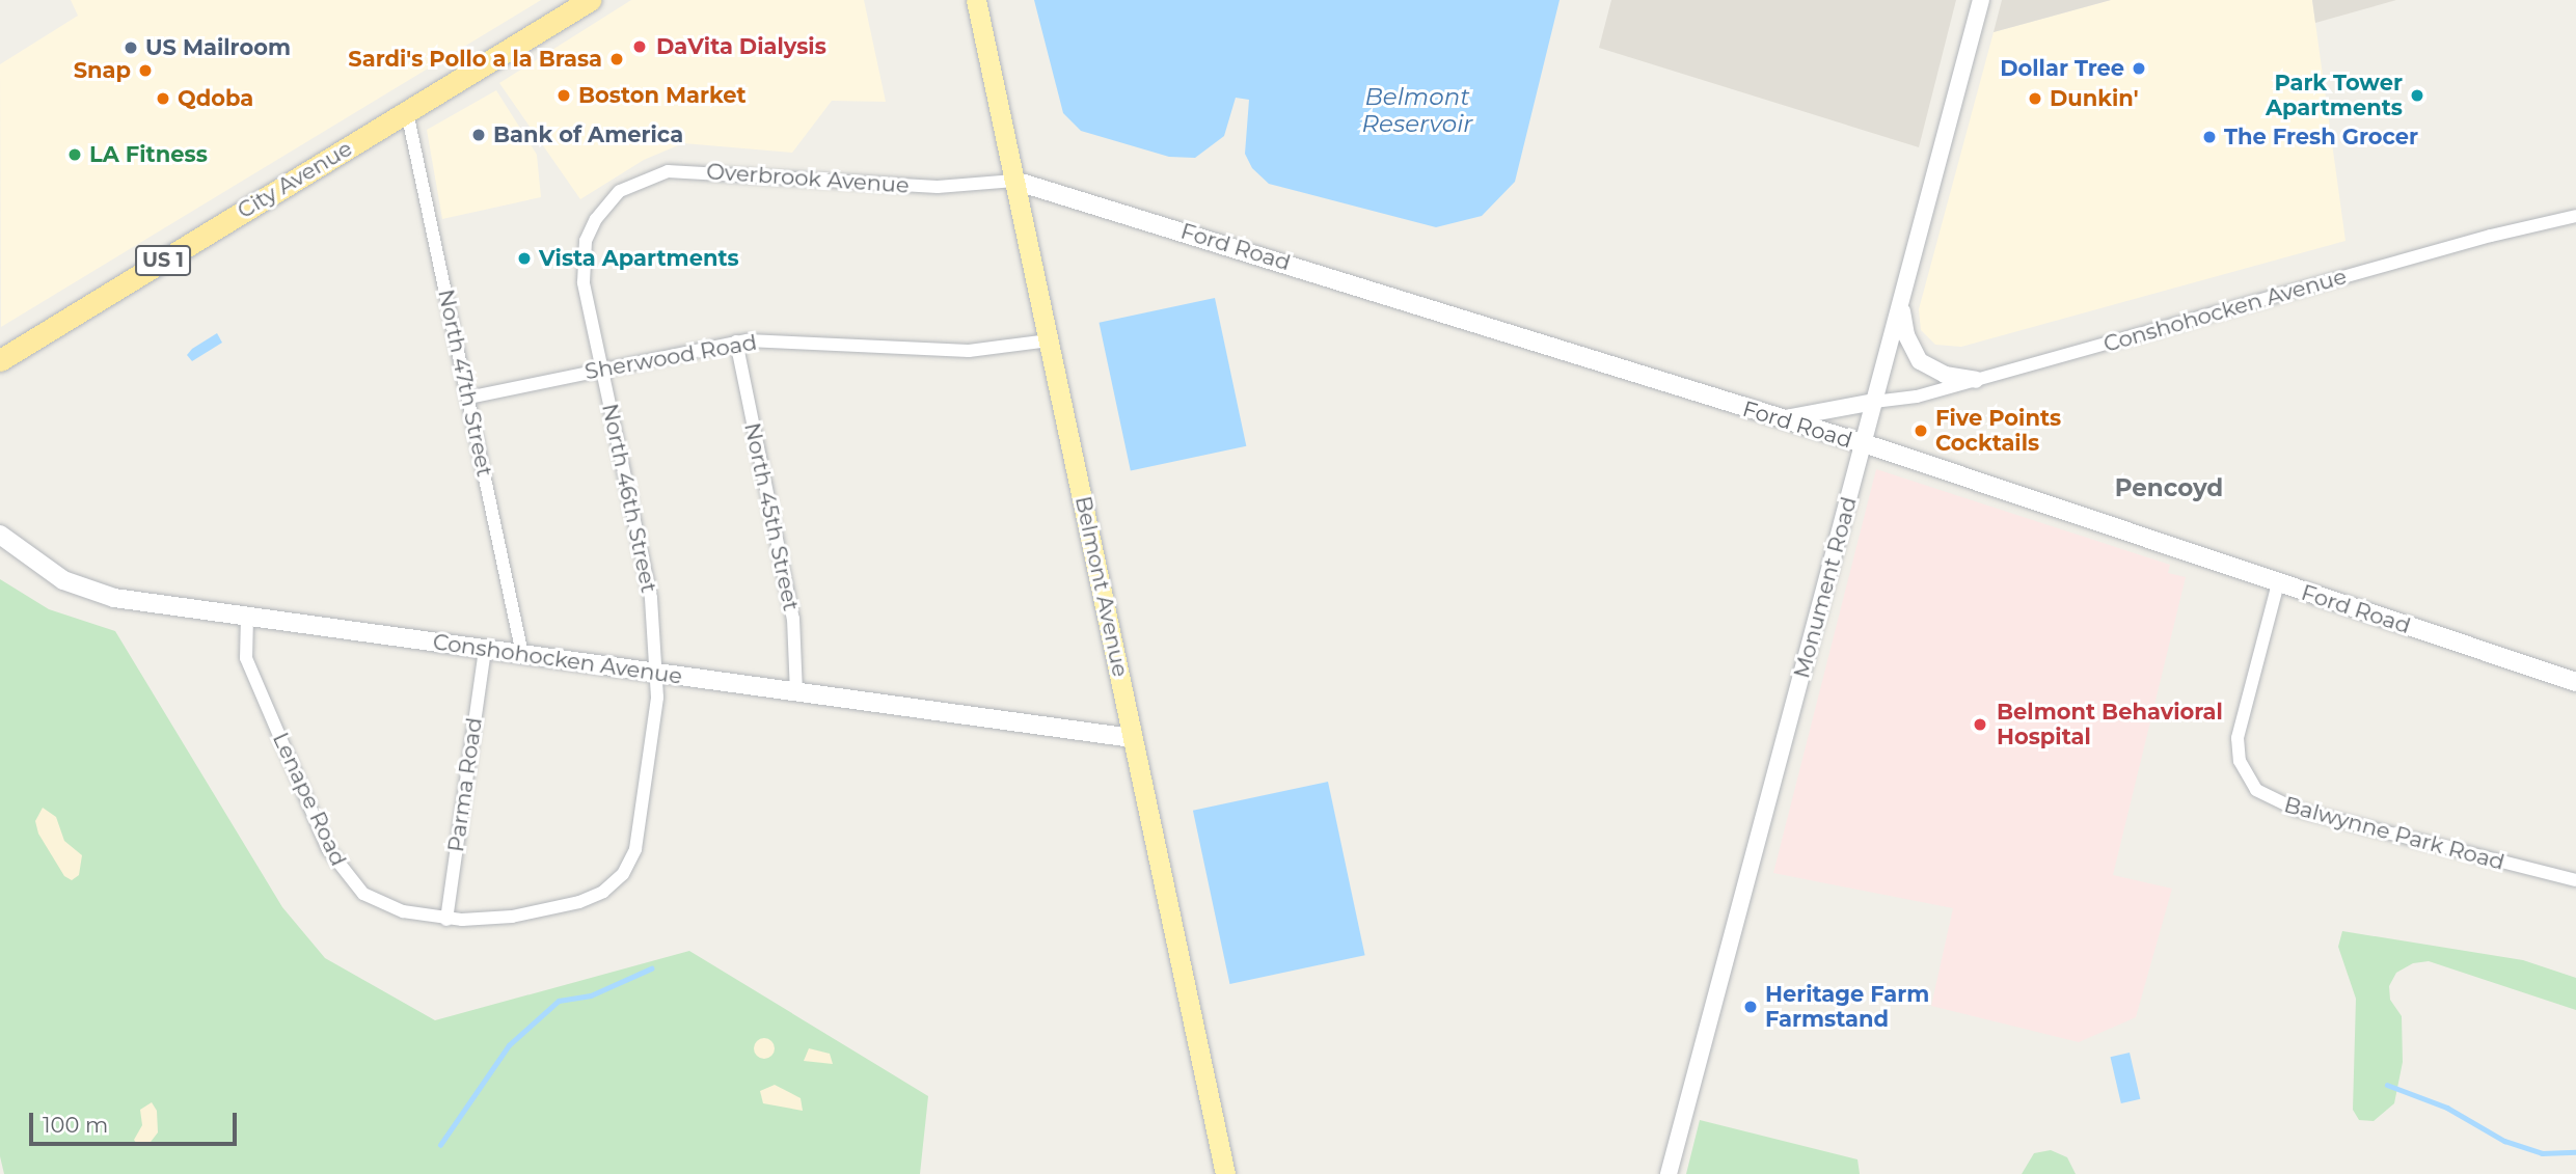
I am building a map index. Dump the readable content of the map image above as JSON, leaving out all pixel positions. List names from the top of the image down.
{
  "streets": {
    "highway": ["City Avenue", "US 1"],
    "main road": ["Ford Road", "Conshohocken Avenue", "Belmont Avenue"],
    "street": [
      "Overbrook Avenue",
      "Sherwood Road",
      "North 47th Street",
      "North 46th Street",
      "North 45th Street",
      "Monument Road",
      "Parma Road",
      "Lenape Road",
      "Balwynne Park Road"
    ]
  },
  "crossings": [
    ["Overbrook Avenue", "Ford Road"],
    ["Overbrook Avenue", "North 46th Street"],
    ["Overbrook Avenue", "Belmont Avenue"],
    ["City Avenue", "North 47th Street"],
    ["Ford Road", "Belmont Avenue"],
    ["Ford Road", "Monument Road"],
    ["Ford Road", "Balwynne Park Road"],
    ["Conshohocken Avenue", "North 47th Street"],
    ["Conshohocken Avenue", "North 46th Street"],
    ["Conshohocken Avenue", "North 45th Street"],
    ["Conshohocken Avenue", "Belmont Avenue"],
    ["Conshohocken Avenue", "Monument Road"],
    ["Conshohocken Avenue", "Parma Road"],
    ["Conshohocken Avenue", "Lenape Road"],
    ["Sherwood Road", "North 47th Street"],
    ["Sherwood Road", "North 46th Street"],
    ["Sherwood Road", "North 45th Street"],
    ["Sherwood Road", "Belmont Avenue"],
    ["North 46th Street", "Parma Road"],
    ["North 46th Street", "Lenape Road"],
    ["Parma Road", "Lenape Road"]
  ],
  "districts": ["Pencoyd"],
  "water": ["Belmont Reservoir"],
  "places": [
    "DaVita Dialysis",
    "US Mailroom",
    "Sardi's Pollo a la Brasa",
    "Dollar Tree",
    "Snap",
    "Boston Market",
    "Park Tower Apartments",
    "Qdoba",
    "Dunkin'",
    "Bank of America",
    "The Fresh Grocer",
    "LA Fitness",
    "Vista Apartments",
    "Five Points Cocktails",
    "Belmont Behavioral Hospital",
    "Heritage Farm Farmstand"
  ],
  "scale_bar": "100 m"
}
